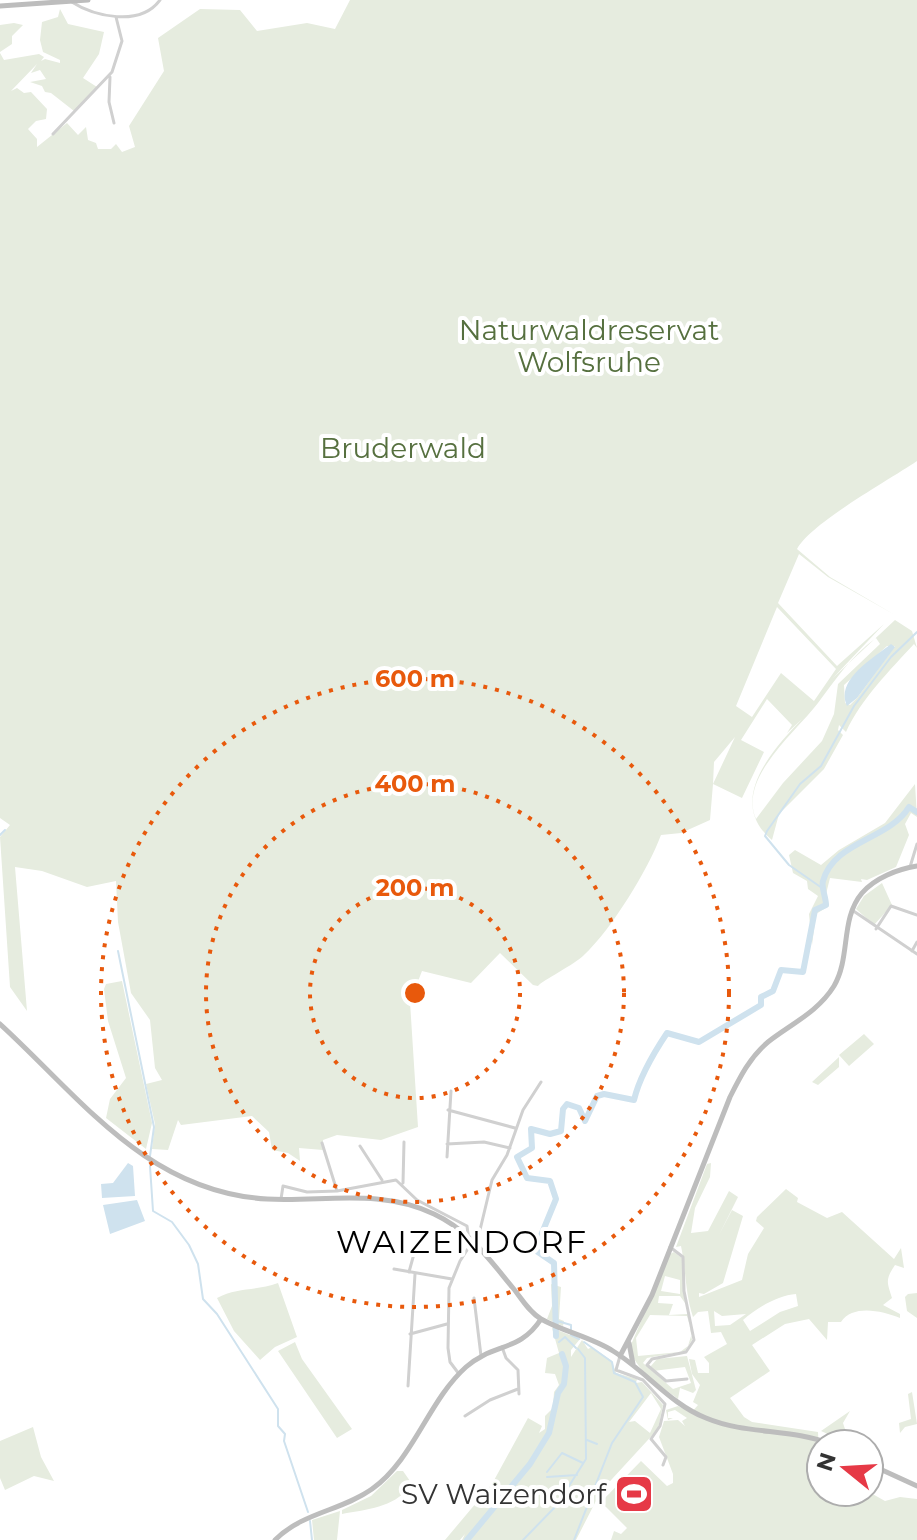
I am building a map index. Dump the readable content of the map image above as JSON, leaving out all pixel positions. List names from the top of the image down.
{
  "districts": ["WAIZENDORF"],
  "parks": ["Naturwaldreservat Wolfsruhe", "Bruderwald"],
  "places": {
    "sports": ["SV Waizendorf"]
  },
  "north": "left",
  "rings": ["600 m", "400 m", "200 m"]
}
